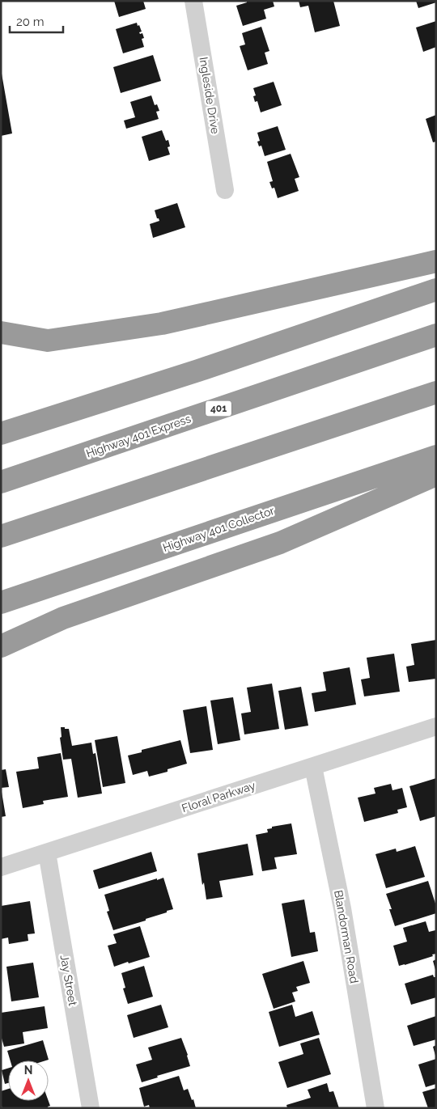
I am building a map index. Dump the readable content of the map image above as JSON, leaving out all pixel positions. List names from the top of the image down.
{
  "streets": {
    "highway": ["401", "Highway 401 Express", "Highway 401 Collector"],
    "street": [
      "Ingleside Drive",
      "Floral Parkway",
      "Blandorman Road",
      "Jay Street"
    ]
  },
  "crossings": [
    ["Floral Parkway", "Blandorman Road"],
    ["Floral Parkway", "Jay Street"]
  ],
  "scale_bar": "20 m",
  "north": "top"
}
